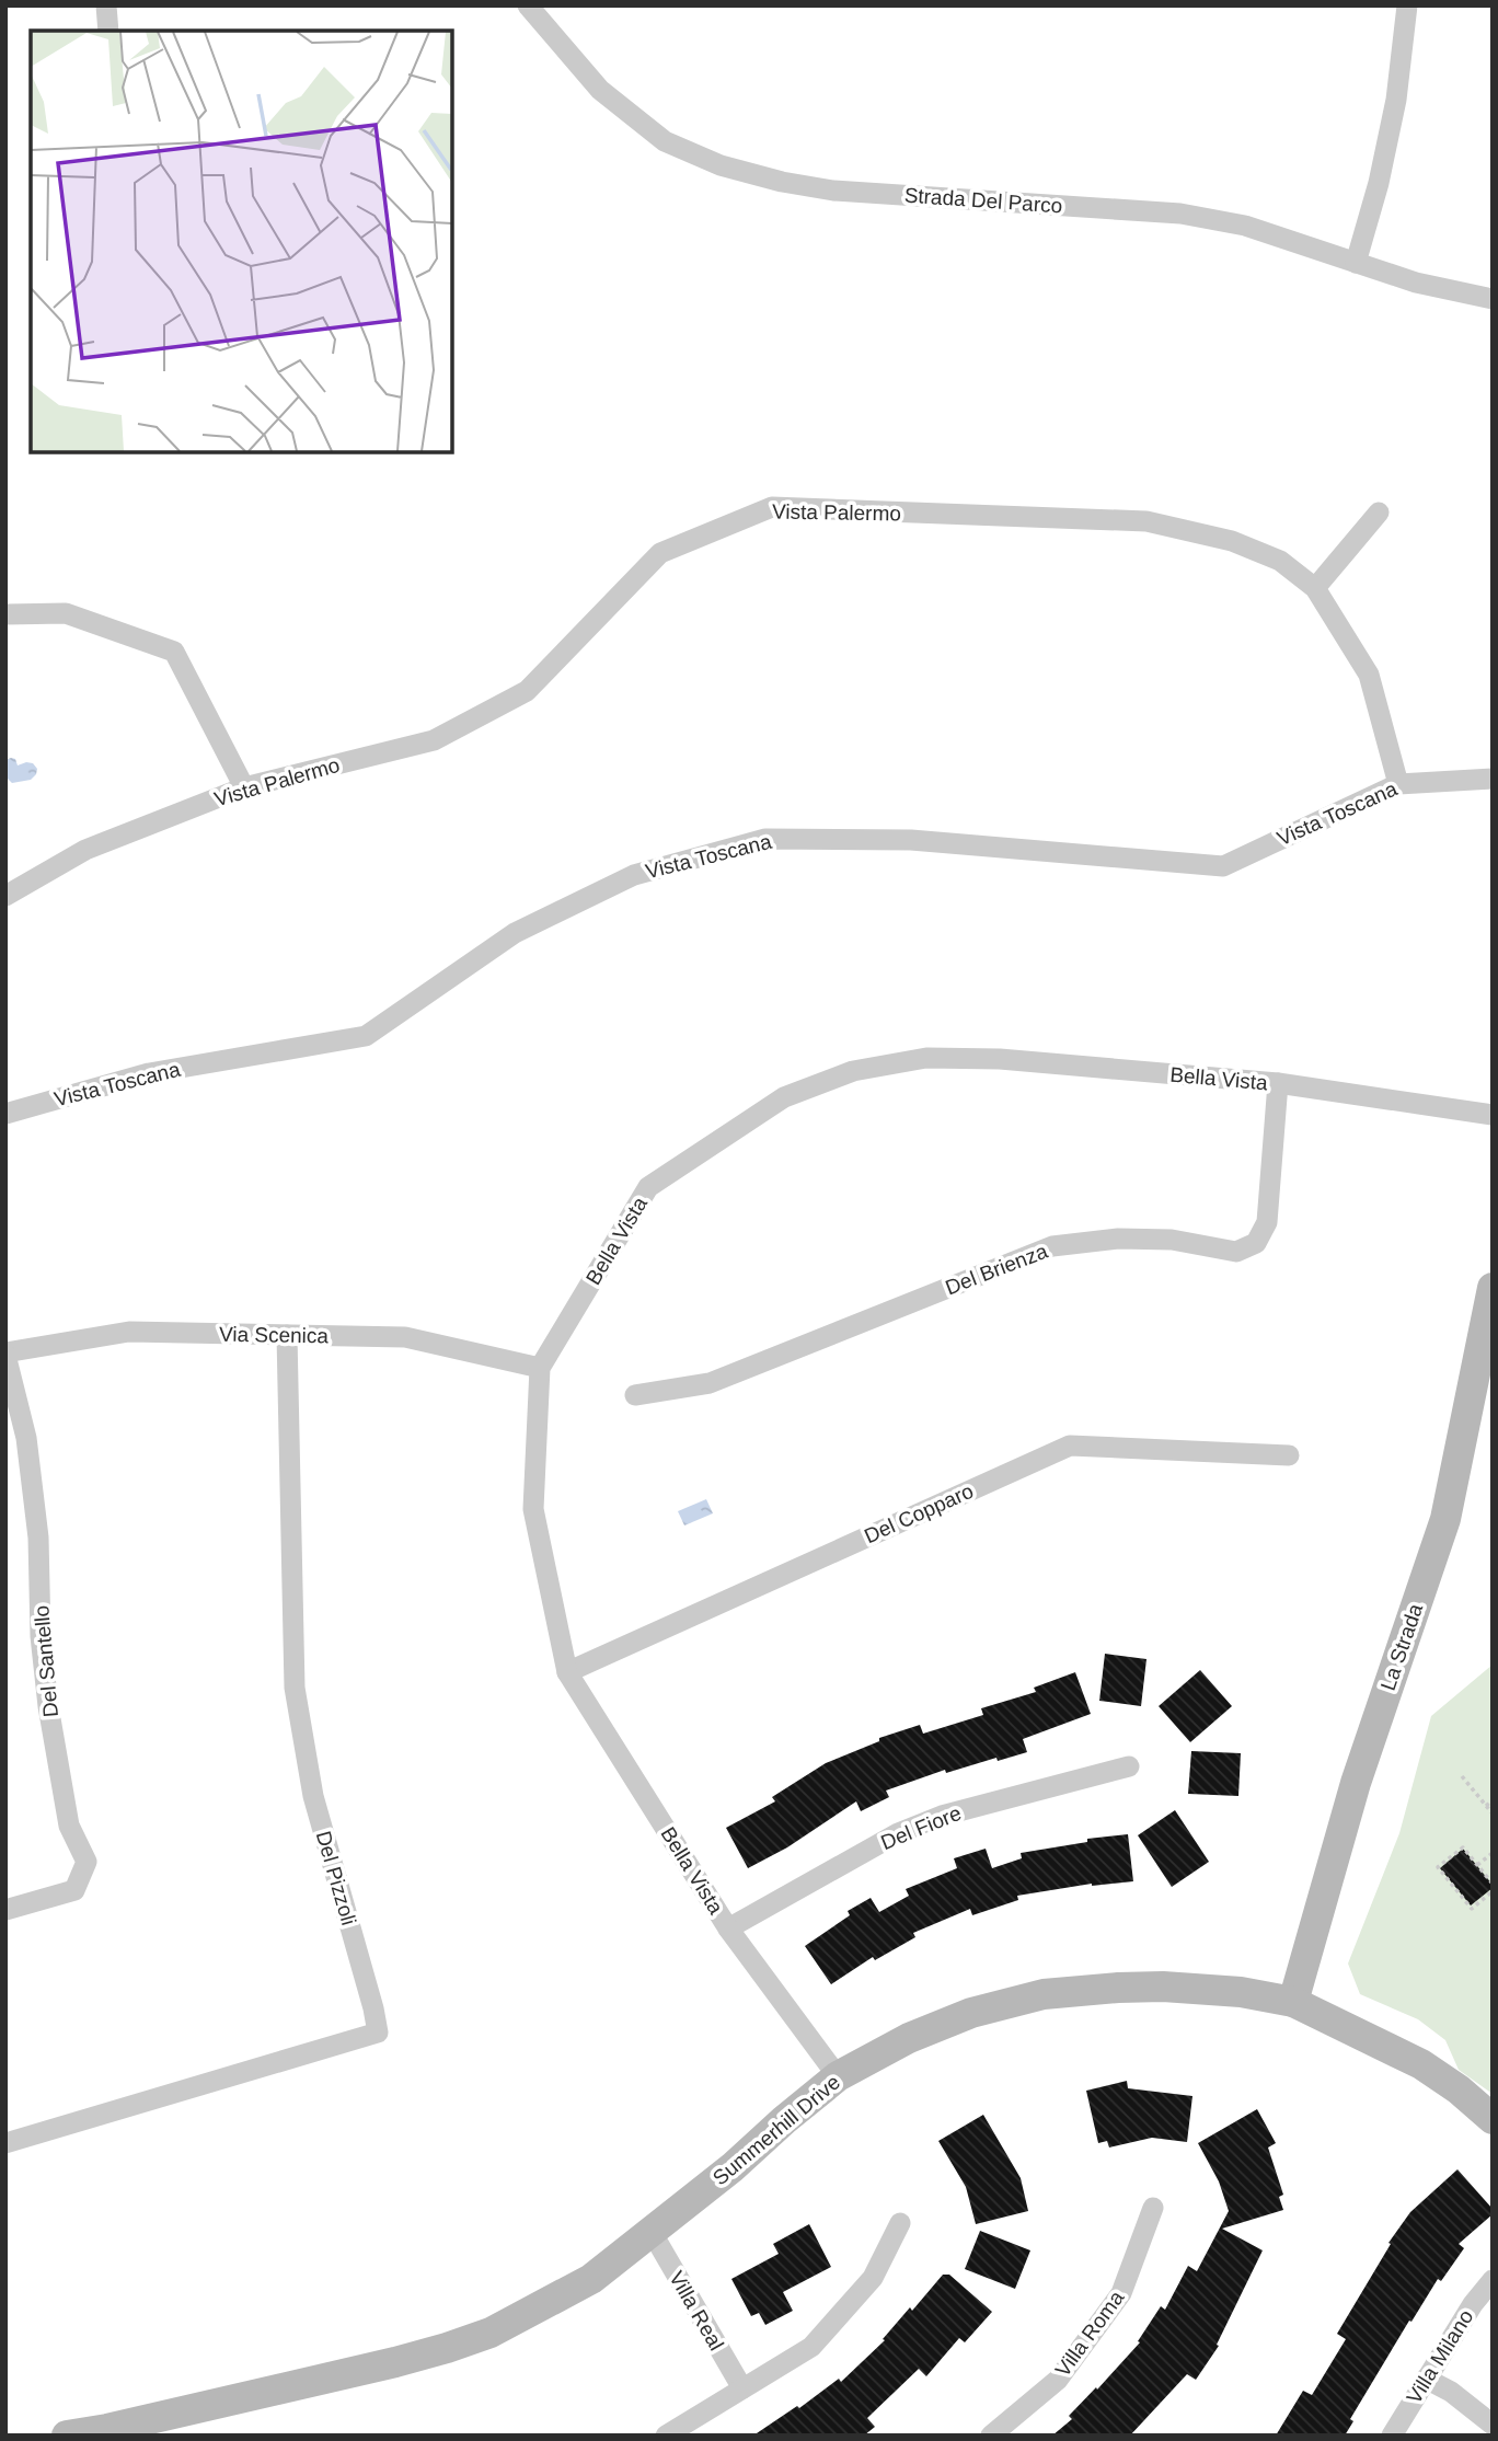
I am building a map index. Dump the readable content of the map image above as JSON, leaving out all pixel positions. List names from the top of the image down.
{
  "streets": {
    "main road": ["La Strada", "Summerhill Drive"],
    "street": [
      "Strada Del Parco",
      "Vista Palermo",
      "Vista Toscana",
      "Bella Vista",
      "Del Brienza",
      "Via Scenica",
      "Del Copparo",
      "Del Santello",
      "Del Fiore",
      "Del Pizzoli",
      "Villa Real",
      "Villa Roma",
      "Villa Milano"
    ]
  },
  "crossings": [
    ["Vista Palermo", "Vista Toscana"],
    ["Bella Vista", "Del Brienza"],
    ["Bella Vista", "Via Scenica"],
    ["Bella Vista", "Del Copparo"],
    ["Bella Vista", "Del Fiore"],
    ["Bella Vista", "Summerhill Drive"],
    ["Via Scenica", "Del Santello"],
    ["Via Scenica", "Del Pizzoli"],
    ["La Strada", "Summerhill Drive"],
    ["Summerhill Drive", "Villa Real"]
  ]
}
